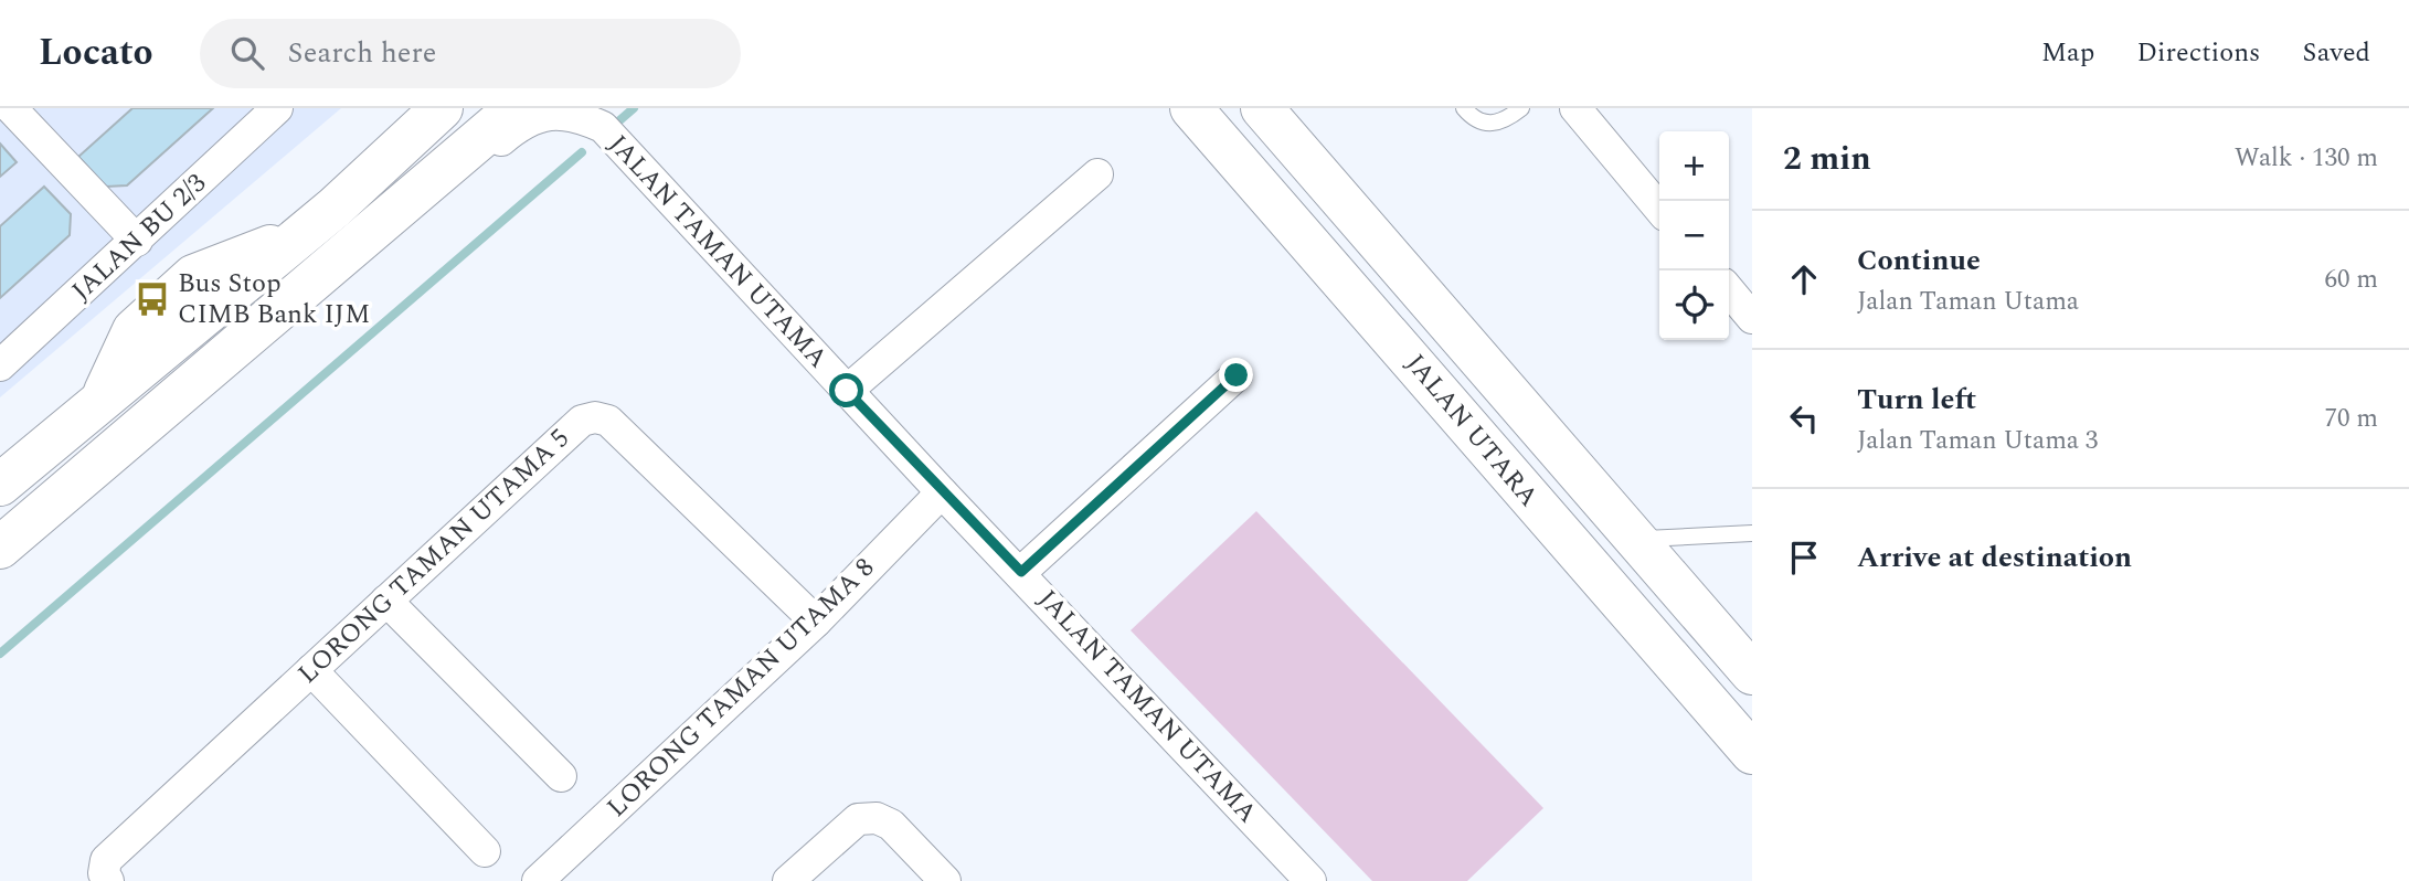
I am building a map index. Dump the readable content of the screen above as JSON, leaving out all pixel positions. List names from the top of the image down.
{
  "streets": {
    "main road": ["JALAN UTARA"],
    "street": [
      "JALAN BU 2/3",
      "JALAN TAMAN UTAMA",
      "LORONG TAMAN UTAMA 5",
      "LORONG TAMAN UTAMA 8"
    ]
  },
  "crossings": [
    ["JALAN TAMAN UTAMA", "LORONG TAMAN UTAMA 8"],
    ["LORONG TAMAN UTAMA 5", "LORONG TAMAN UTAMA 8"]
  ],
  "places": {
    "bus stop": ["Bus Stop CIMB Bank IJM"]
  },
  "page": {
    "header": "Locato",
    "search": "Search here",
    "nav": ["Map", "Directions", "Saved"],
    "heading": ["2 min", "Walk · 130 m"],
    "map_buttons": ["+", "−"],
    "list": [
      ["Continue", "Jalan Taman Utama", "60 m"],
      ["Turn left", "Jalan Taman Utama 3", "70 m"],
      "Arrive at destination"
    ]
  }
}
